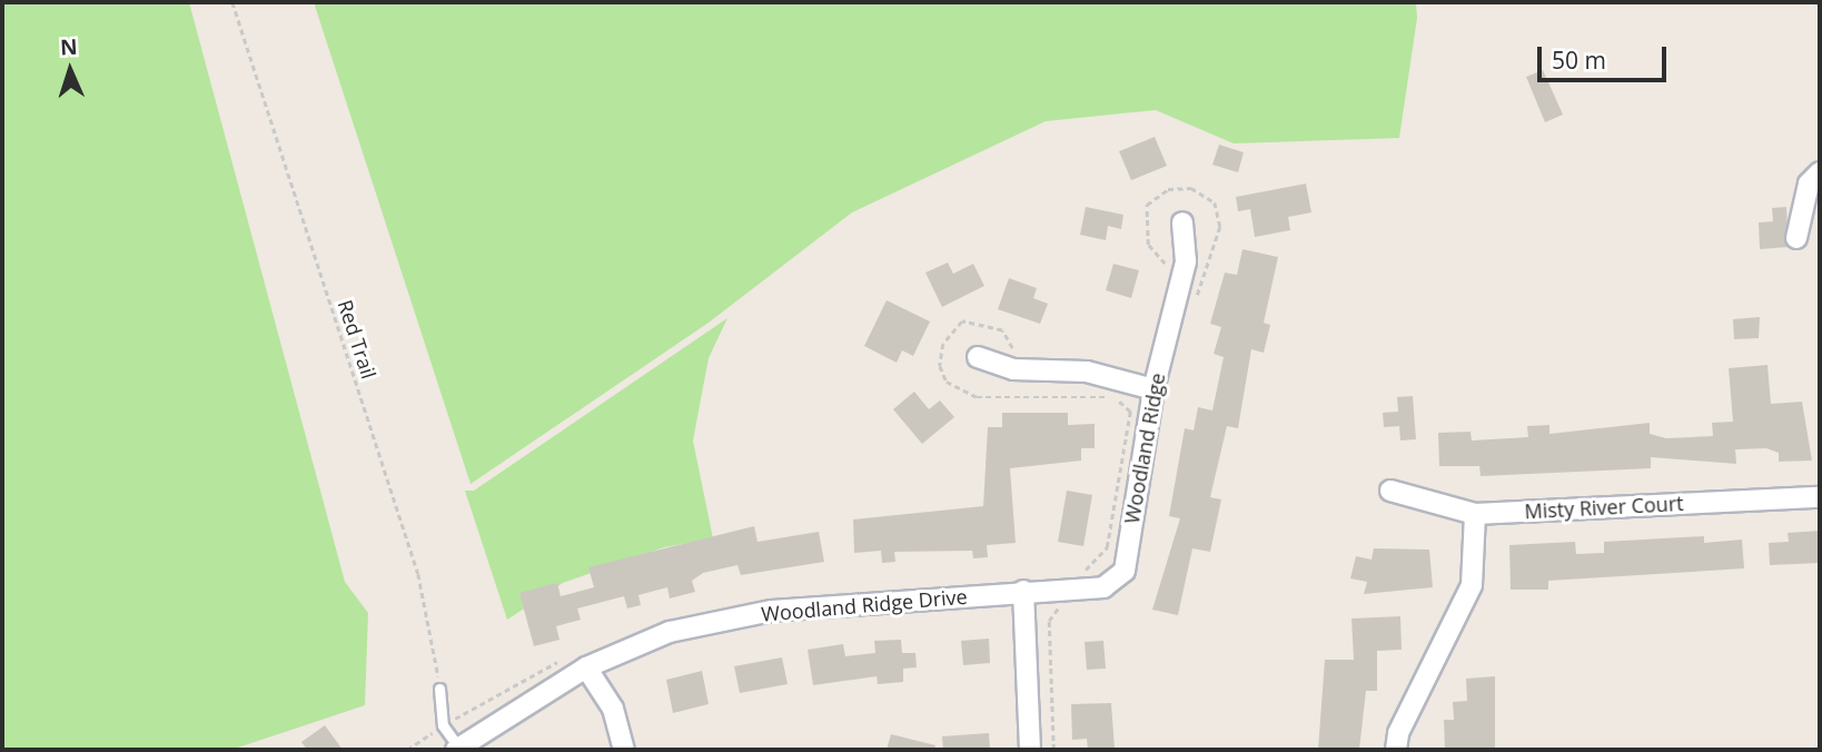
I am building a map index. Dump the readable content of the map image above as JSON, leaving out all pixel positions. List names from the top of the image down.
{
  "streets": {
    "street": ["Woodland Ridge", "Misty River Court", "Woodland Ridge Drive"],
    "path": ["Red Trail"]
  },
  "crossings": [
    ["Woodland Ridge", "Woodland Ridge Drive"]
  ],
  "scale_bar": "50 m",
  "north": "top"
}
